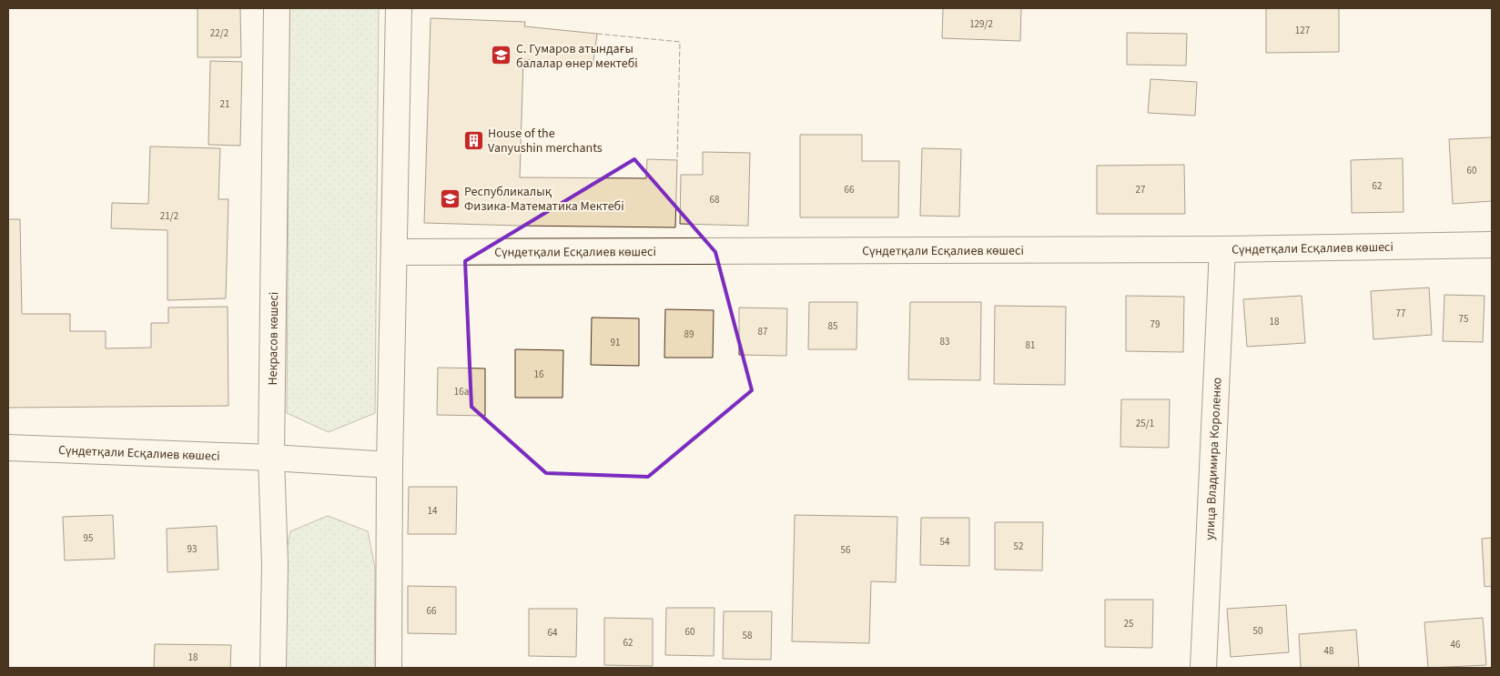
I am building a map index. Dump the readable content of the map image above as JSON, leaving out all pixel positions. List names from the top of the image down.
{
  "streets": {
    "street": ["Сүндетқали Есқалиев көшесі", "Некрасов көшесі", "улица Владимира Короленко"]
  },
  "crossings": [
    ["Сүндетқали Есқалиев көшесі", "Некрасов көшесі"],
    ["Сүндетқали Есқалиев көшесі", "улица Владимира Короленко"]
  ],
  "places": {
    "school or university": ["С. Гумаров атындағы балалар өнер мектебі", "Республикалық Физика-Математика Мектебі"],
    "building": ["House of the Vanyushin merchants"]
  },
  "house_numbers": [
    "129/2",
    "127",
    "22/2",
    "21",
    "60",
    "62",
    "66",
    "27",
    "68",
    "21/2",
    "77",
    "75",
    "18",
    "79",
    "85",
    "87",
    "89",
    "83",
    "91",
    "81",
    "16",
    "16а",
    "25/1",
    "14",
    "95",
    "54",
    "52",
    "93",
    "56",
    "66",
    "25",
    "50",
    "60",
    "64",
    "58",
    "62",
    "46",
    "48",
    "18"
  ]
}
